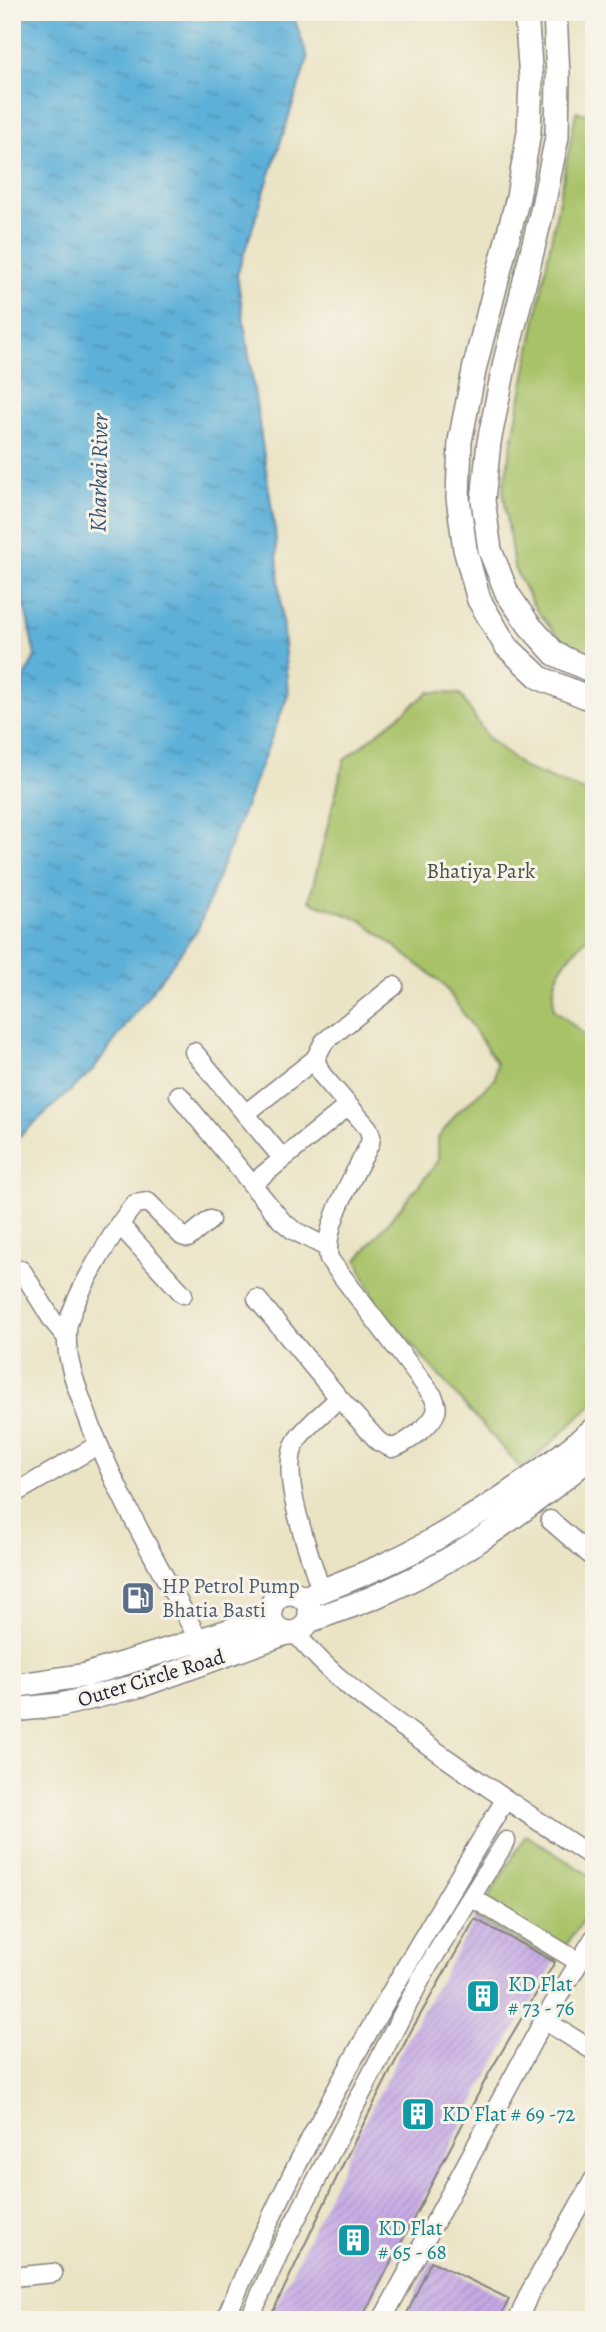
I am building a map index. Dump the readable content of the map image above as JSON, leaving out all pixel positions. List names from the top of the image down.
{
  "streets": {
    "main road": ["Outer Circle Road"]
  },
  "water": ["Kharkai River"],
  "parks": ["Bhatiya Park"],
  "places": {
    "fuel station": ["HP Petrol Pump Bhatia Basti"],
    "building": ["KD Flat # 73 - 76", "KD Flat # 69 -72", "KD Flat # 65 - 68"]
  }
}
